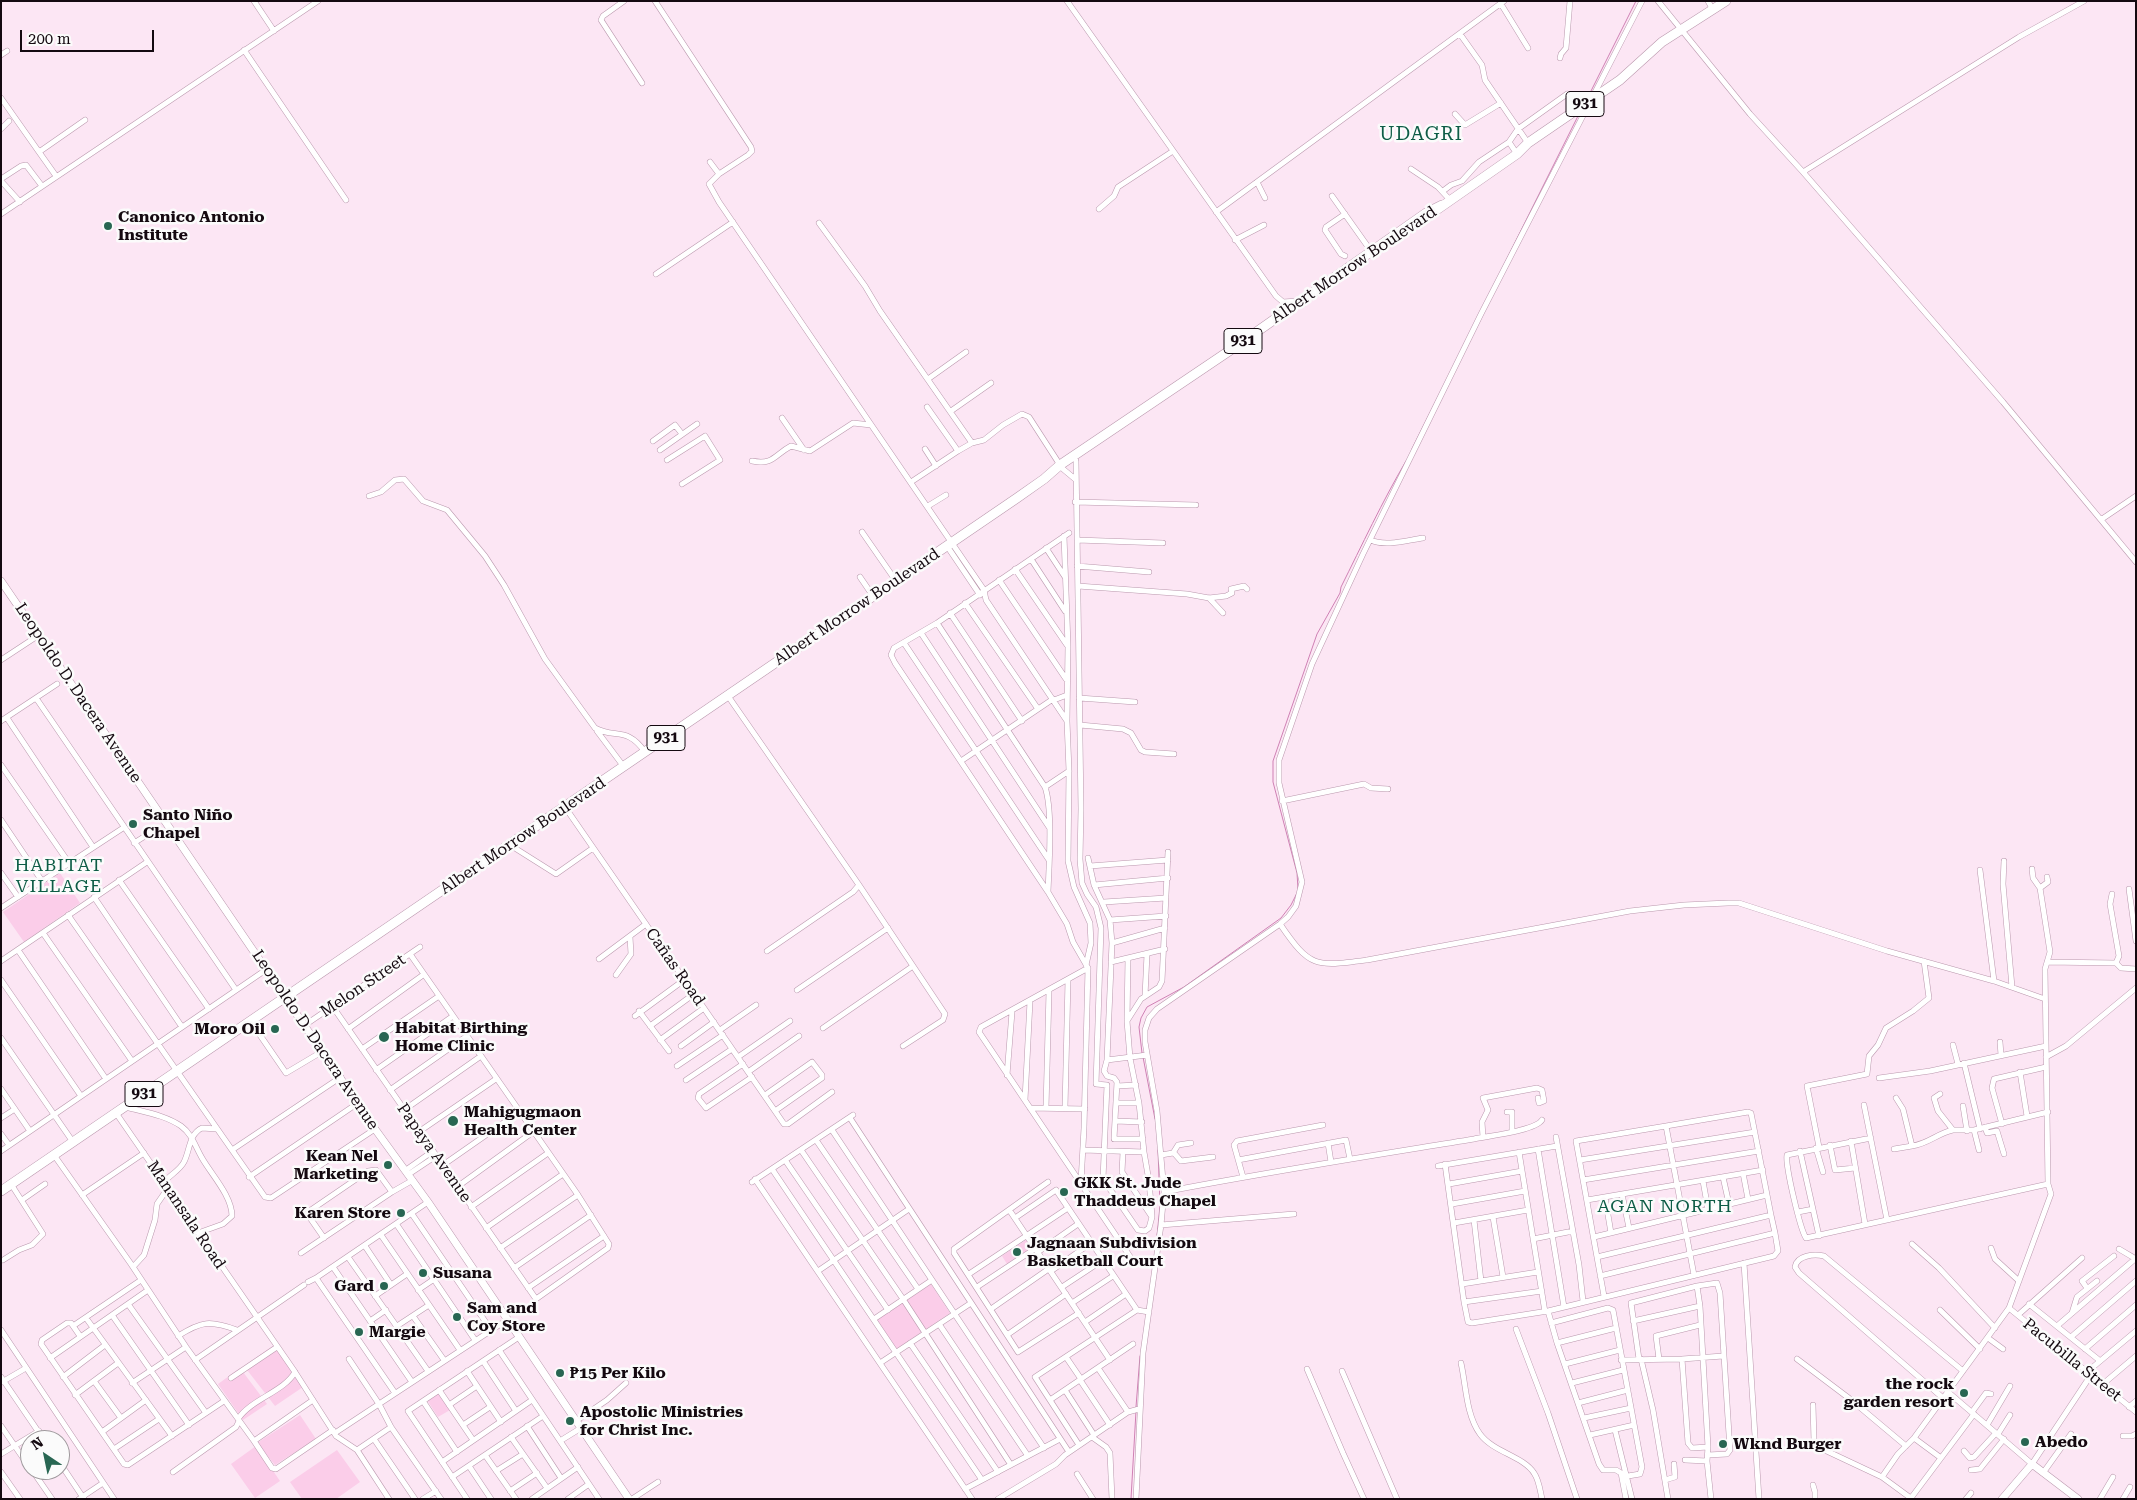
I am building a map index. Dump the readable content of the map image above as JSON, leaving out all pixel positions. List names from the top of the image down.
{
  "streets": {
    "highway": ["931", "Albert Morrow Boulevard"],
    "main road": ["Leopoldo D. Dacera Avenue"],
    "street": [
      "Cañas Road",
      "Melon Street",
      "Papaya Avenue",
      "Manansala Road",
      "Pacubilla Street"
    ]
  },
  "crossings": [
    ["Albert Morrow Boulevard", "Leopoldo D. Dacera Avenue"],
    ["Albert Morrow Boulevard", "Cañas Road"],
    ["Albert Morrow Boulevard", "Manansala Road"],
    ["Leopoldo D. Dacera Avenue", "Melon Street"],
    ["Melon Street", "Papaya Avenue"]
  ],
  "districts": ["UDAGRI", "HABITAT VILLAGE", "AGAN NORTH"],
  "places": [
    "Canonico Antonio Institute",
    "Santo Niño Chapel",
    "Moro Oil",
    "Habitat Birthing Home Clinic",
    "Mahigugmaon Health Center",
    "Kean Nel Marketing",
    "GKK St. Jude Thaddeus Chapel",
    "Karen Store",
    "Jagnaan Subdivision Basketball Court",
    "Susana",
    "Gard",
    "Sam and Coy Store",
    "Margie",
    "₱15 Per Kilo",
    "the rock garden resort",
    "Apostolic Ministries for Christ Inc.",
    "Abedo",
    "Wknd Burger"
  ],
  "scale_bar": "200 m",
  "north": "top left"
}
